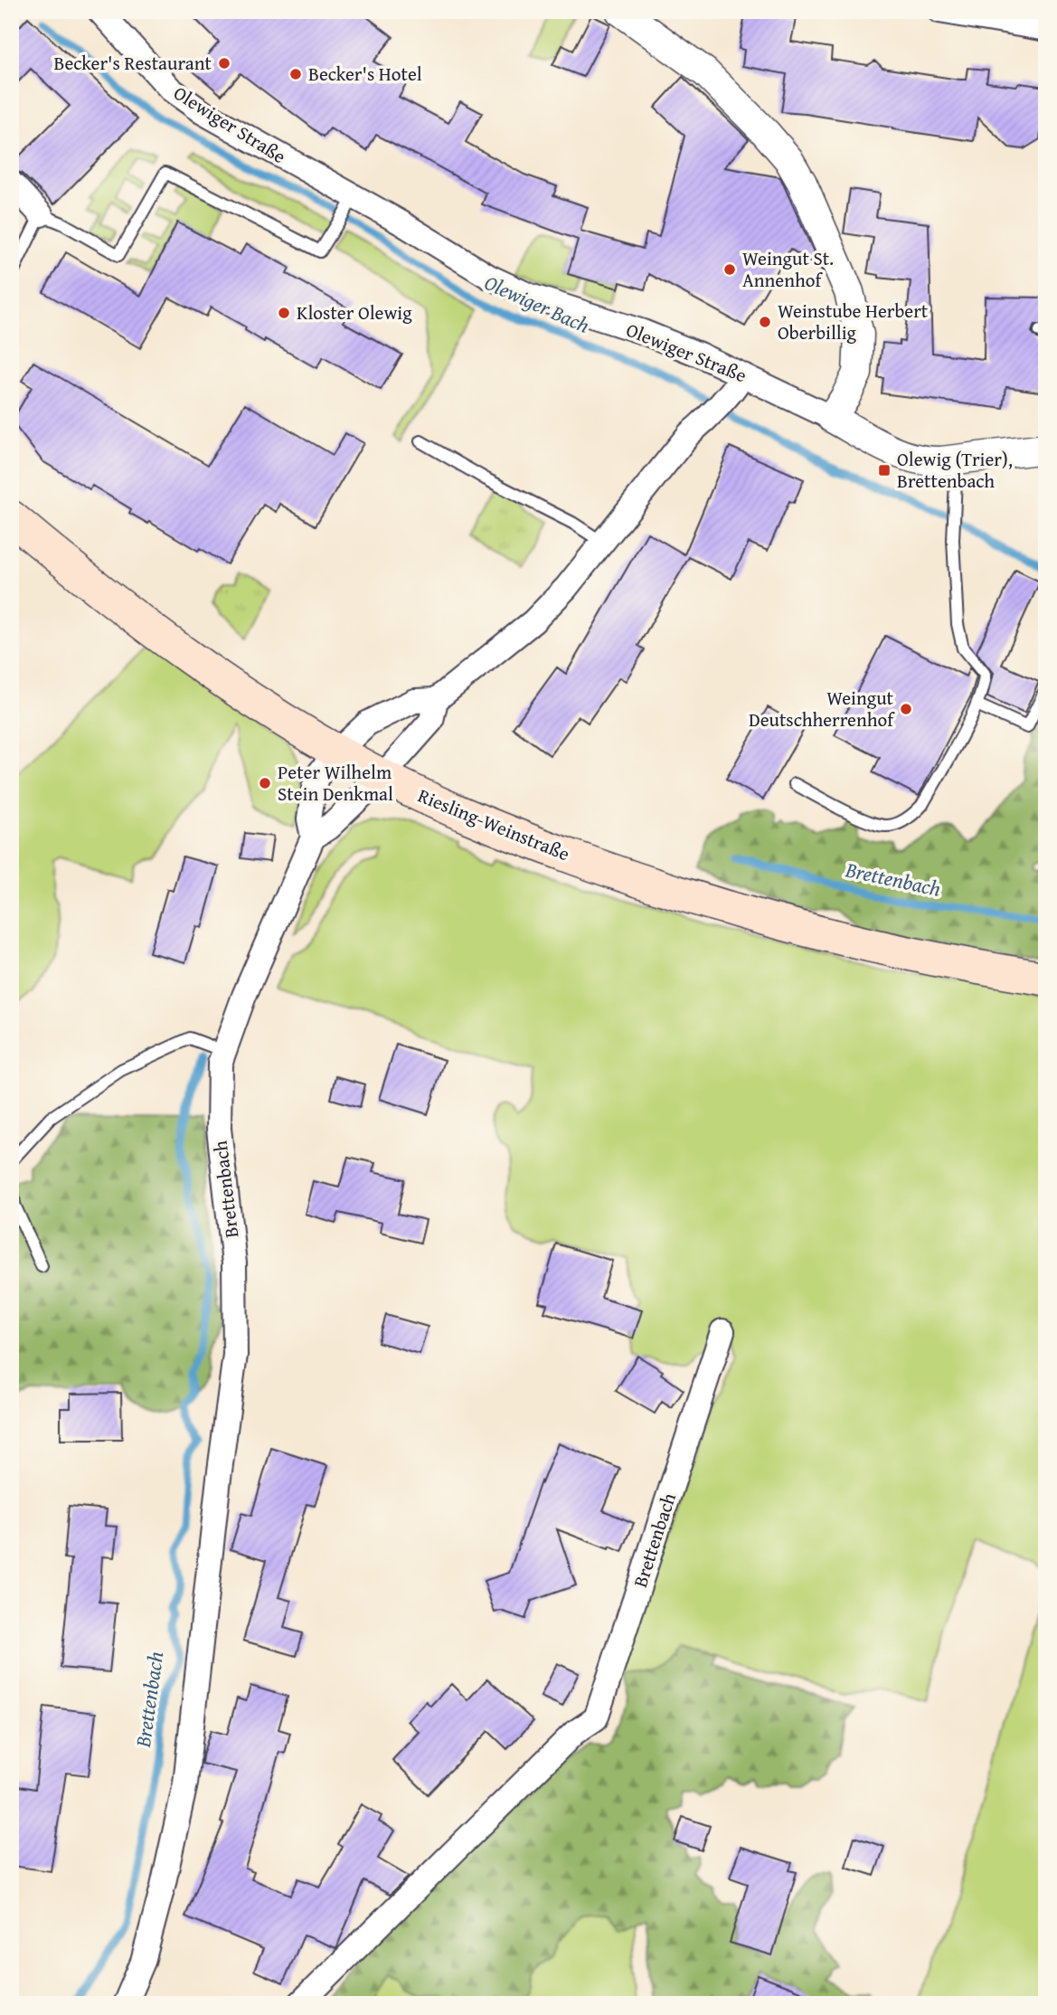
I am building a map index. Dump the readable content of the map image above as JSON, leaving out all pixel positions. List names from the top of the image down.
{
  "streets": {
    "main road": ["Riesling-Weinstraße"],
    "street": ["Olewiger Straße", "Brettenbach"]
  },
  "crossings": [
    ["Olewiger Straße", "Brettenbach"],
    ["Riesling-Weinstraße", "Brettenbach"]
  ],
  "water": ["Olewiger Bach", "Brettenbach"],
  "places": {
    "other": [
      "Becker's Restaurant",
      "Becker's Hotel",
      "Weingut St. Annenhof",
      "Kloster Olewig",
      "Weinstube Herbert Oberbillig",
      "Weingut Deutschherrenhof",
      "Peter Wilhelm Stein Denkmal"
    ],
    "transit": ["Olewig (Trier), Brettenbach"]
  }
}
